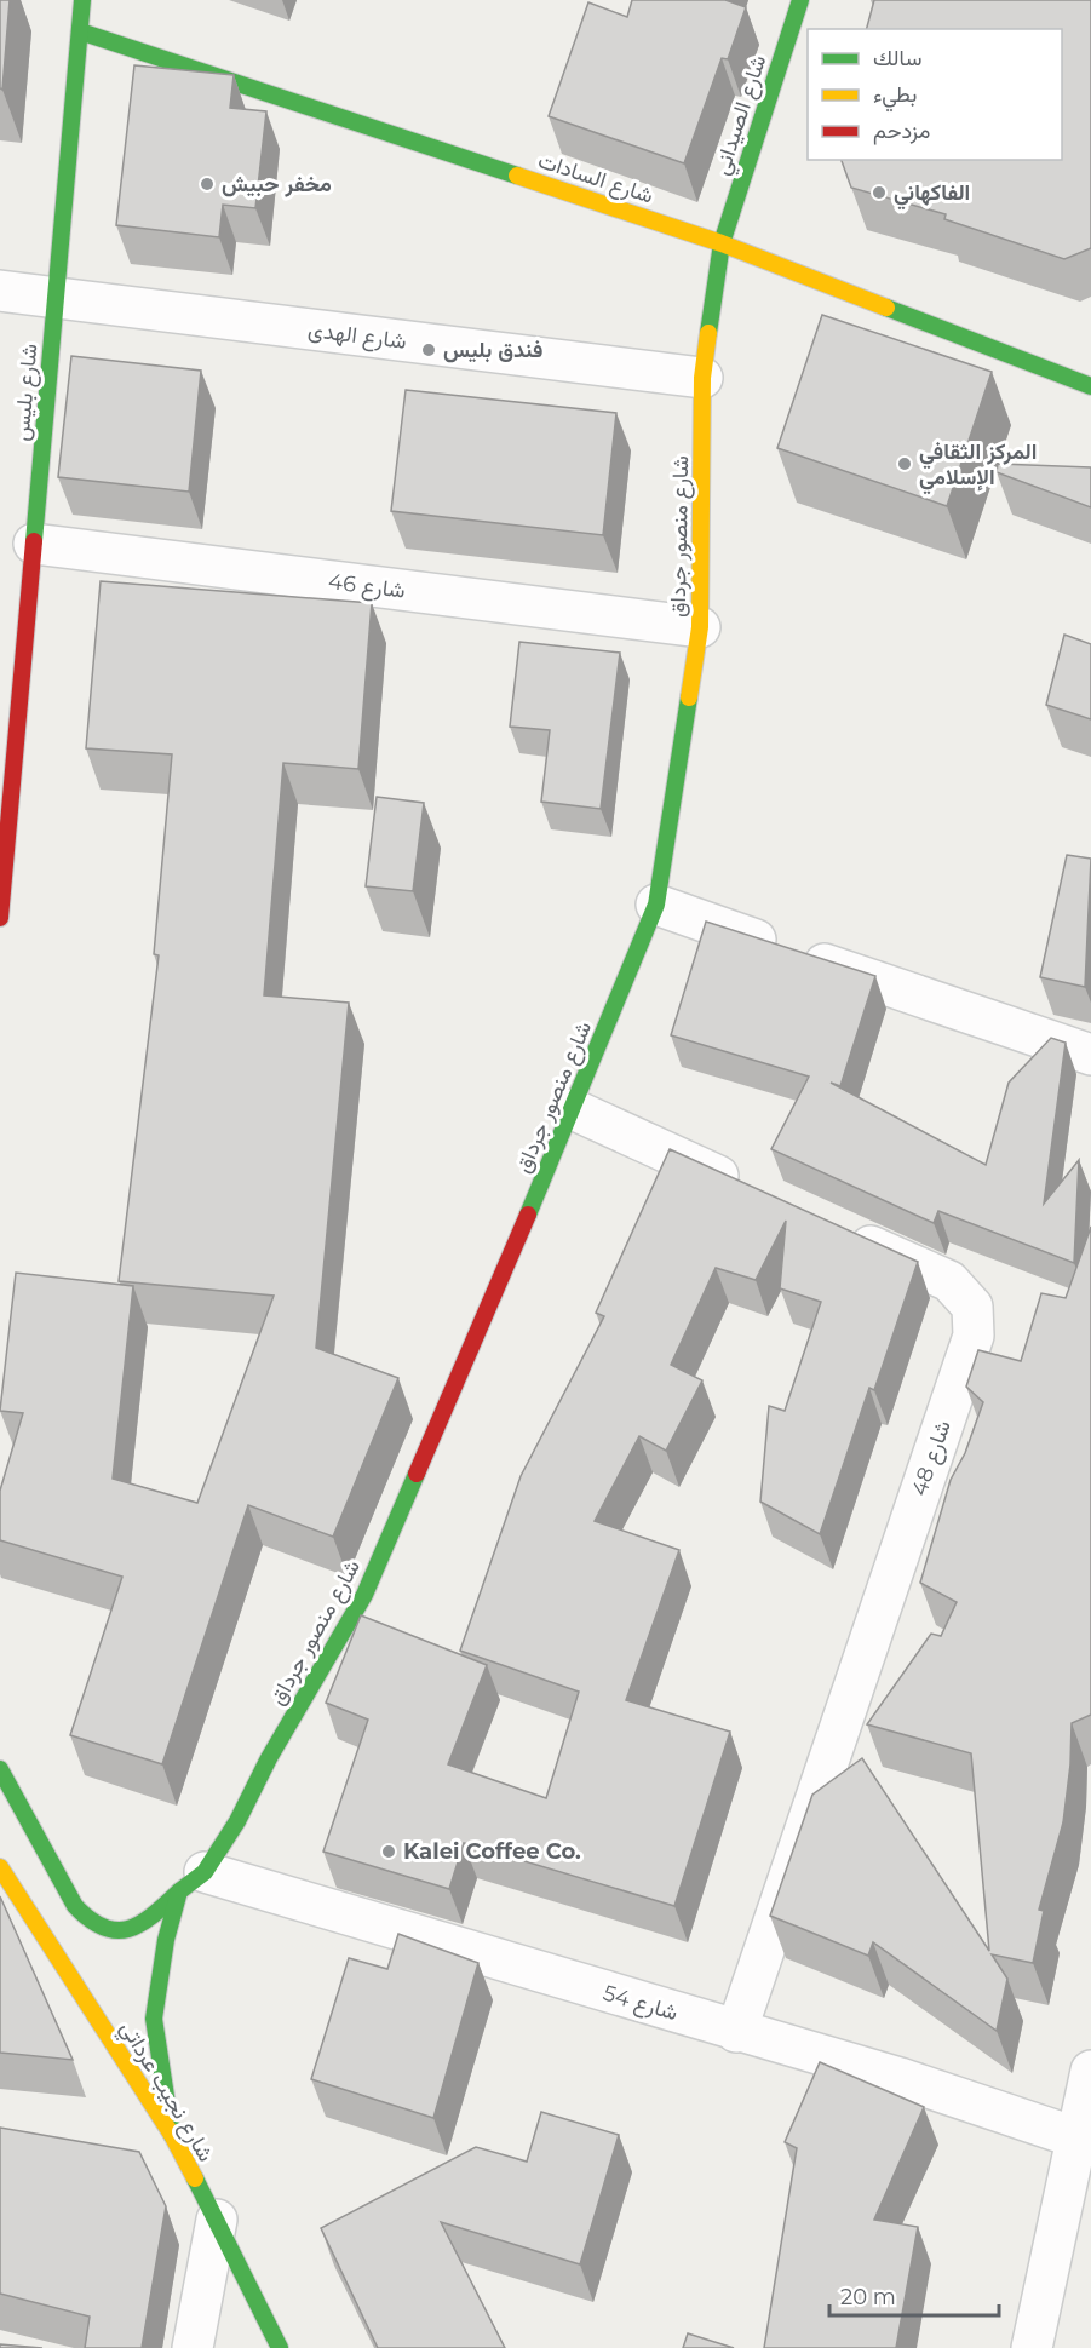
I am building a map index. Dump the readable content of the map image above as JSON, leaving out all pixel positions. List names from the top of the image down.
{
  "streets": {
    "street": [
      "شارع الصيداني",
      "شارع السادات",
      "شارع الهدى",
      "شارع بليس",
      "شارع منصور جرداق",
      "شارع 46",
      "شارع 48",
      "شارع 54",
      "شارع نجيب عرداتي"
    ]
  },
  "crossings": [
    ["شارع الصيداني", "شارع السادات"],
    ["شارع الصيداني", "شارع منصور جرداق"],
    ["شارع السادات", "شارع بليس"],
    ["شارع السادات", "شارع منصور جرداق"],
    ["شارع الهدى", "شارع بليس"],
    ["شارع الهدى", "شارع منصور جرداق"],
    ["شارع بليس", "شارع 46"],
    ["شارع منصور جرداق", "شارع 46"],
    ["شارع منصور جرداق", "شارع 54"],
    ["شارع منصور جرداق", "شارع نجيب عرداتي"],
    ["شارع 48", "شارع 54"]
  ],
  "places": [
    "مخفر حبيش",
    "الفاكهاني",
    "فندق بليس",
    "المركز الثقافي الإسلامي",
    "Kalei Coffee Co."
  ],
  "legend": ["سالك", "بطيء", "مزدحم"],
  "scale_bar": "20 m"
}
